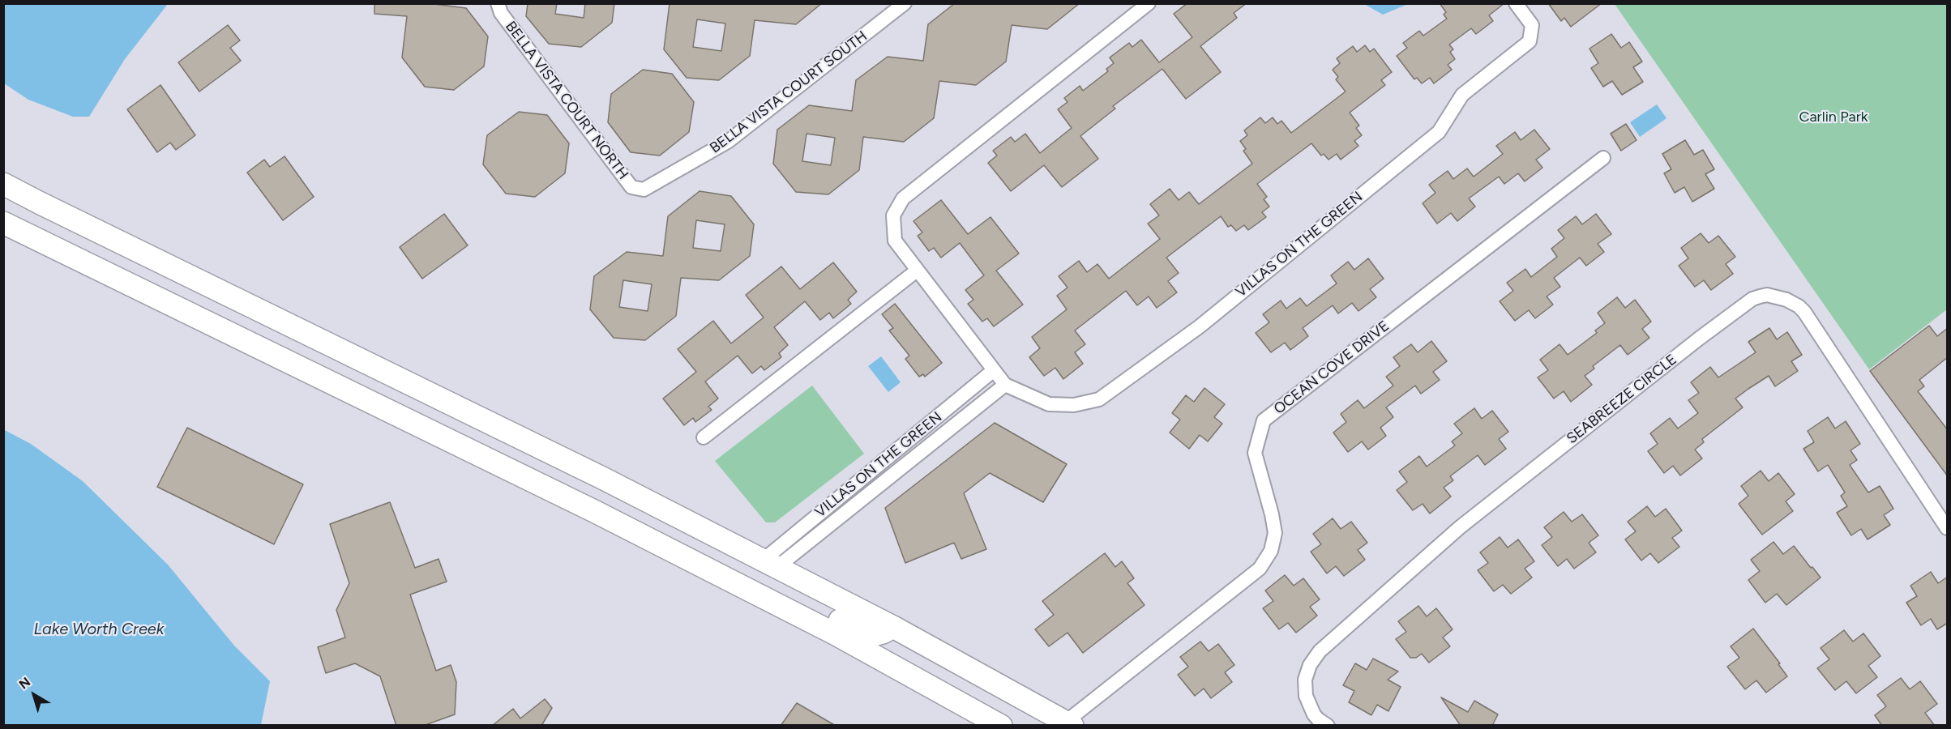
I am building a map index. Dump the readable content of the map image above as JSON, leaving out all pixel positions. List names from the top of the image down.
{
  "streets": {
    "street": [
      "BELLA VISTA COURT SOUTH",
      "BELLA VISTA COURT NORTH",
      "VILLAS ON THE GREEN",
      "OCEAN COVE DRIVE",
      "SEABREEZE CIRCLE"
    ]
  },
  "crossings": [
    ["BELLA VISTA COURT SOUTH", "BELLA VISTA COURT NORTH"]
  ],
  "water": ["Lake Worth Creek"],
  "parks": ["Carlin Park"],
  "north": "top left"
}
